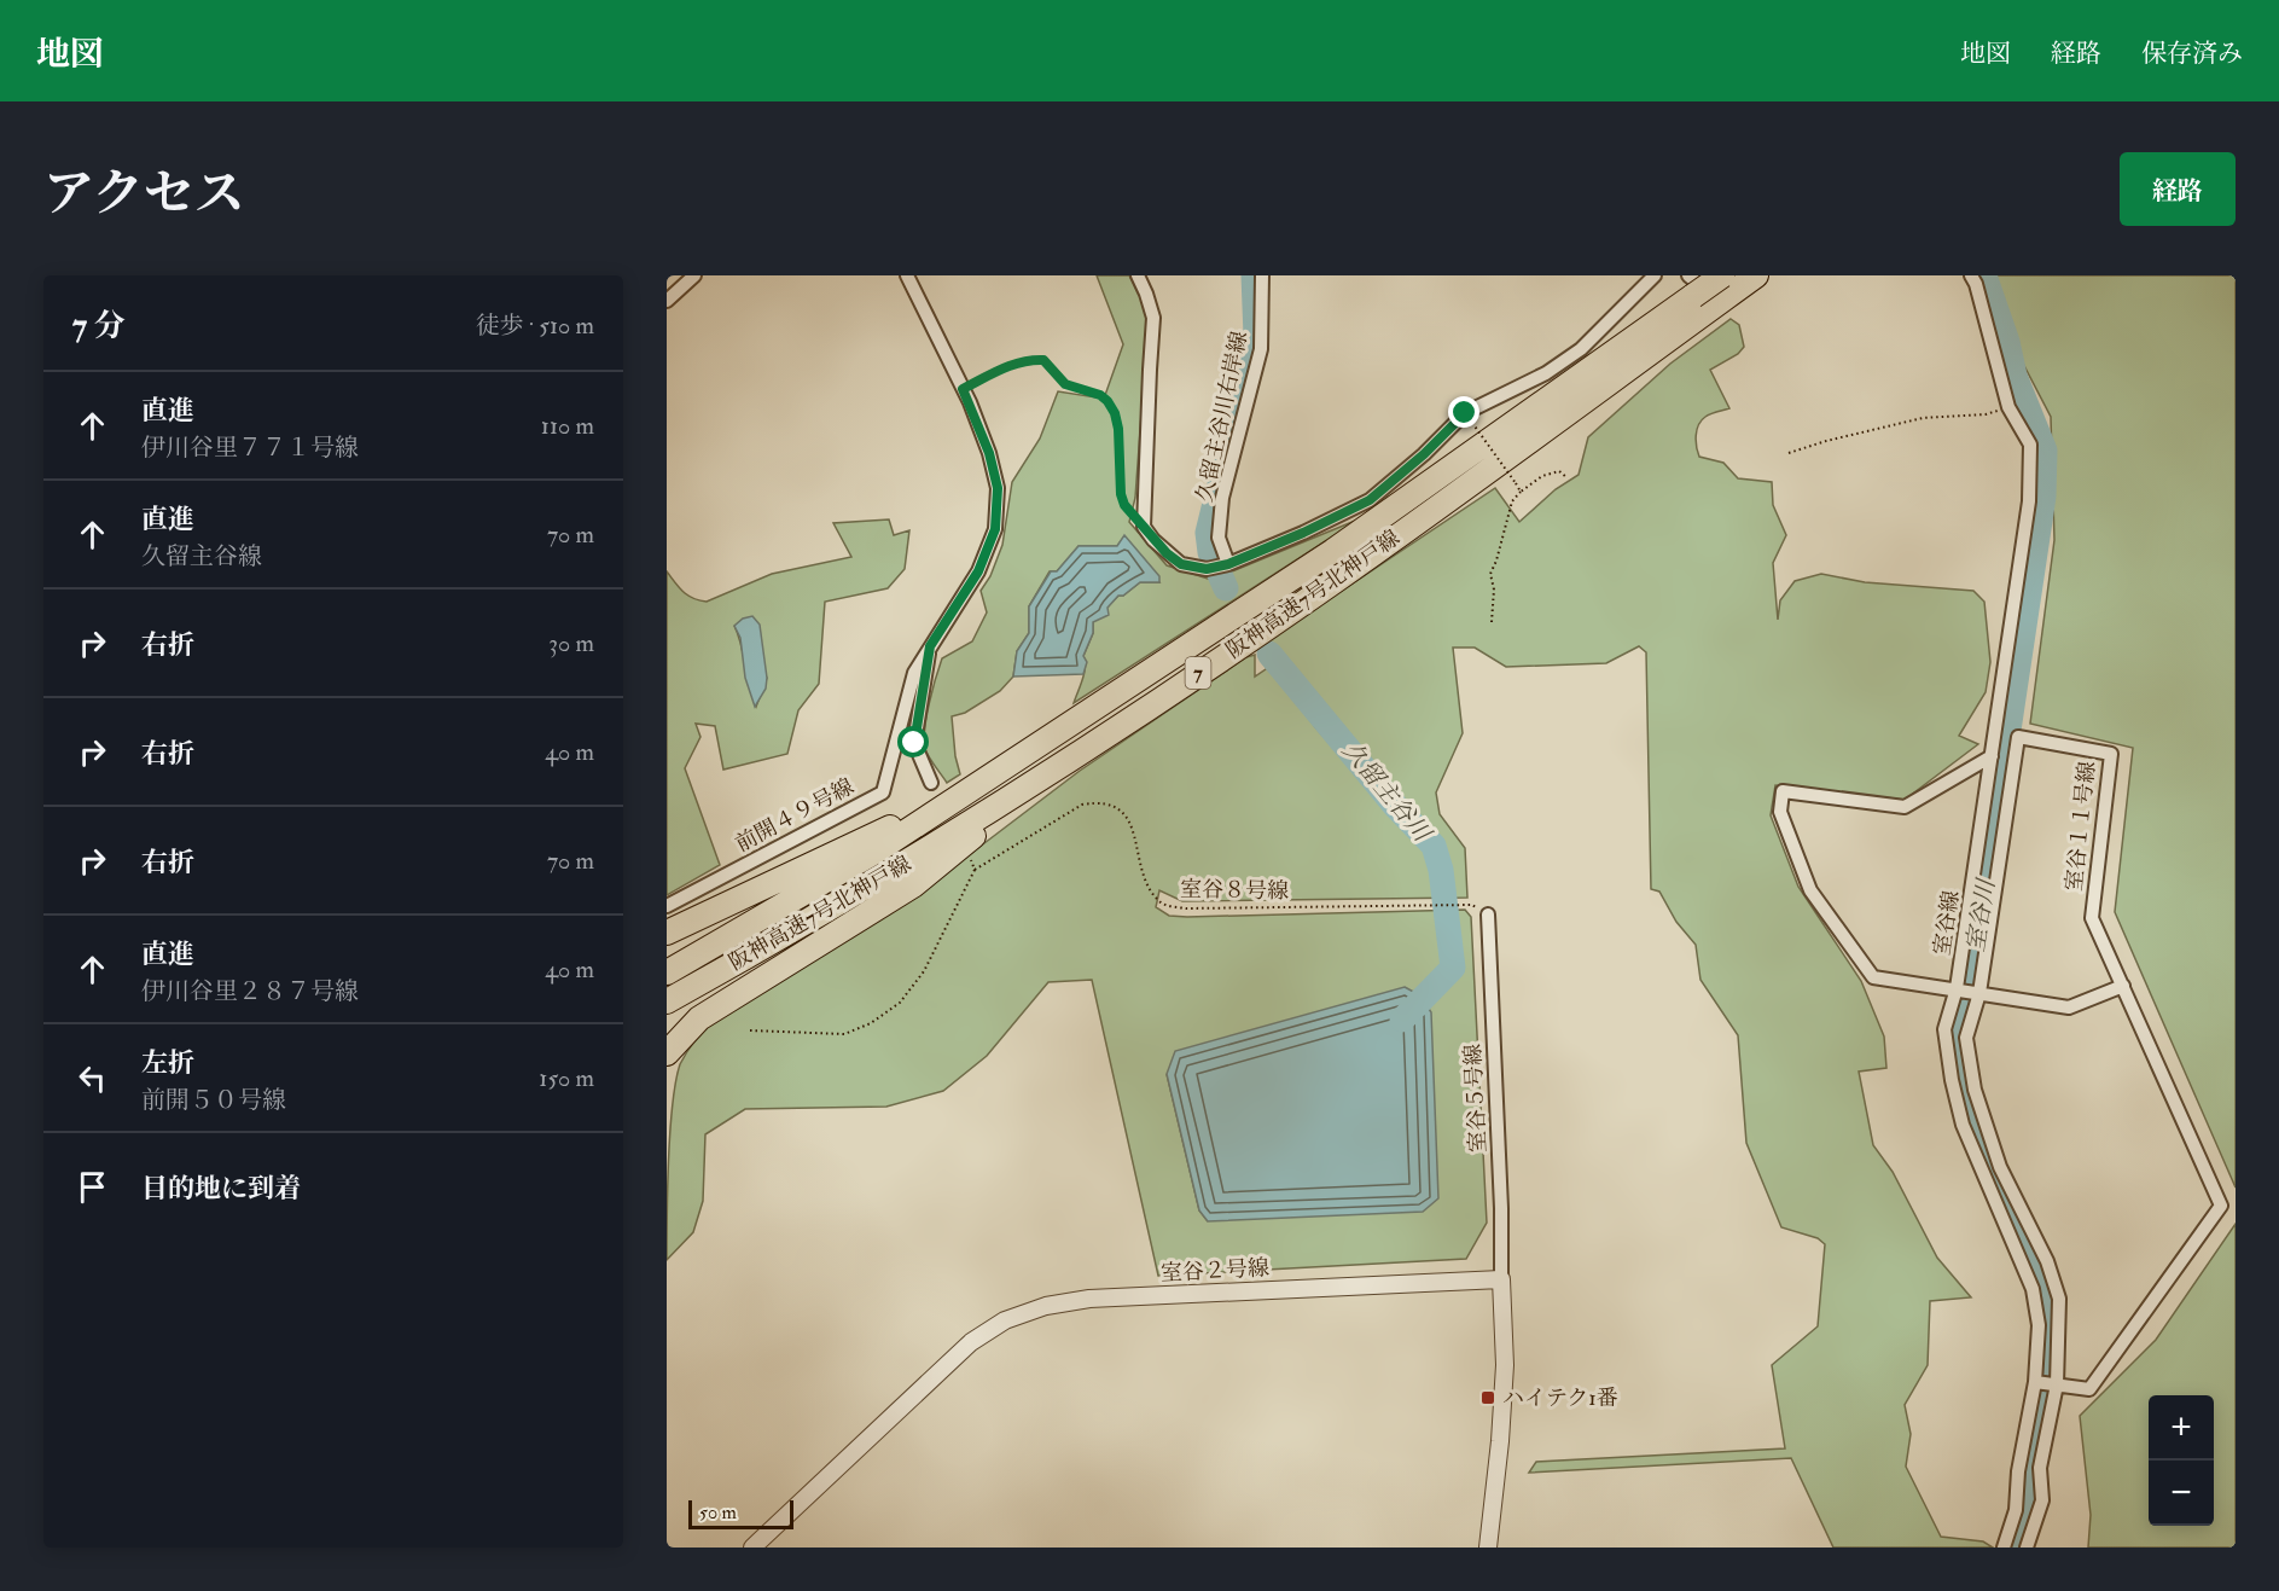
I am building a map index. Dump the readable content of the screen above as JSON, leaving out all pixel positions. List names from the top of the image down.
{
  "streets": {
    "highway": ["阪神高速7号北神戸線", "7"],
    "street": [
      "久留主谷川右岸線",
      "前開４９号線",
      "室谷１１号線",
      "室谷線",
      "室谷５号線",
      "室谷２号線"
    ],
    "path": ["室谷８号線"]
  },
  "crossings": [
    ["室谷８号線", "室谷５号線"],
    ["室谷５号線", "室谷２号線"]
  ],
  "water": ["久留主谷川", "室谷川"],
  "places": {
    "transit": ["ハイテク1番"]
  },
  "scale_bar": "50 m",
  "page": {
    "header": "地図",
    "nav": ["地図", "経路", "保存済み"],
    "title": "アクセス",
    "buttons": "経路",
    "heading": ["7 分", "徒歩 · 510 m"],
    "list": [
      ["直進", "伊川谷里７７１号線", "110 m"],
      ["直進", "久留主谷線", "70 m"],
      ["右折", "30 m"],
      ["右折", "40 m"],
      ["右折", "70 m"],
      ["直進", "伊川谷里２８７号線", "40 m"],
      ["左折", "前開５０号線", "150 m"],
      "目的地に到着"
    ],
    "map_buttons": ["+", "−"],
    "scale": "50 m"
  }
}
